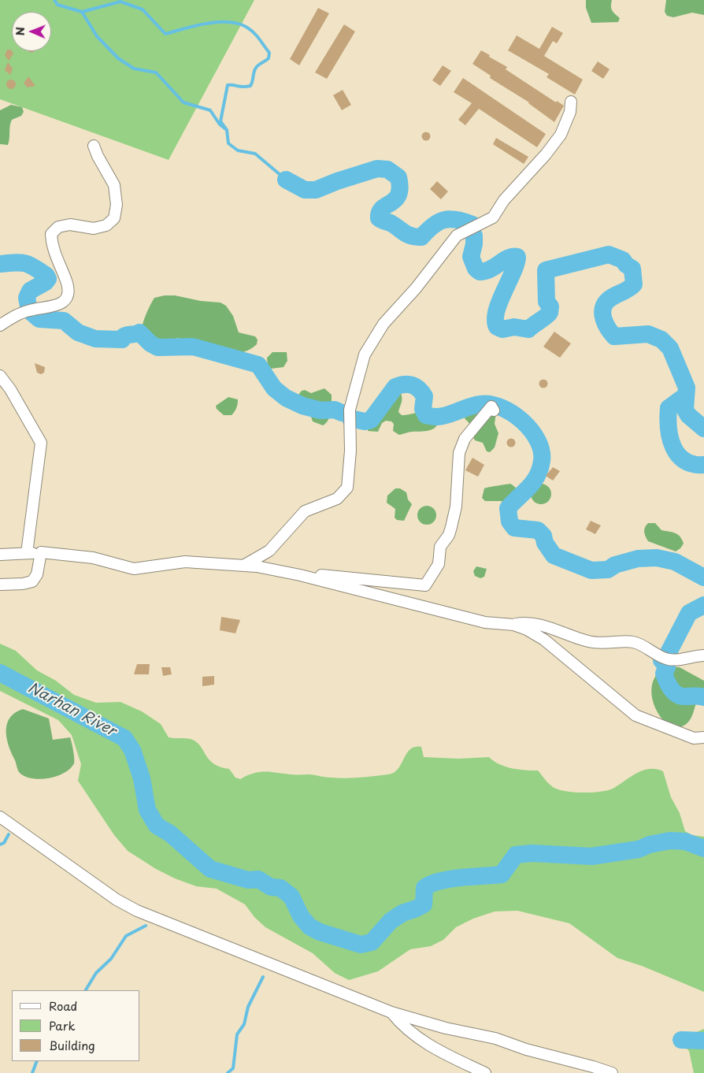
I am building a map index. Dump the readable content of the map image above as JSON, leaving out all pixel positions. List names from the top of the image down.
{
  "water": ["Narhan River"],
  "legend": ["Road", "Park", "Building"],
  "north": "left"
}
